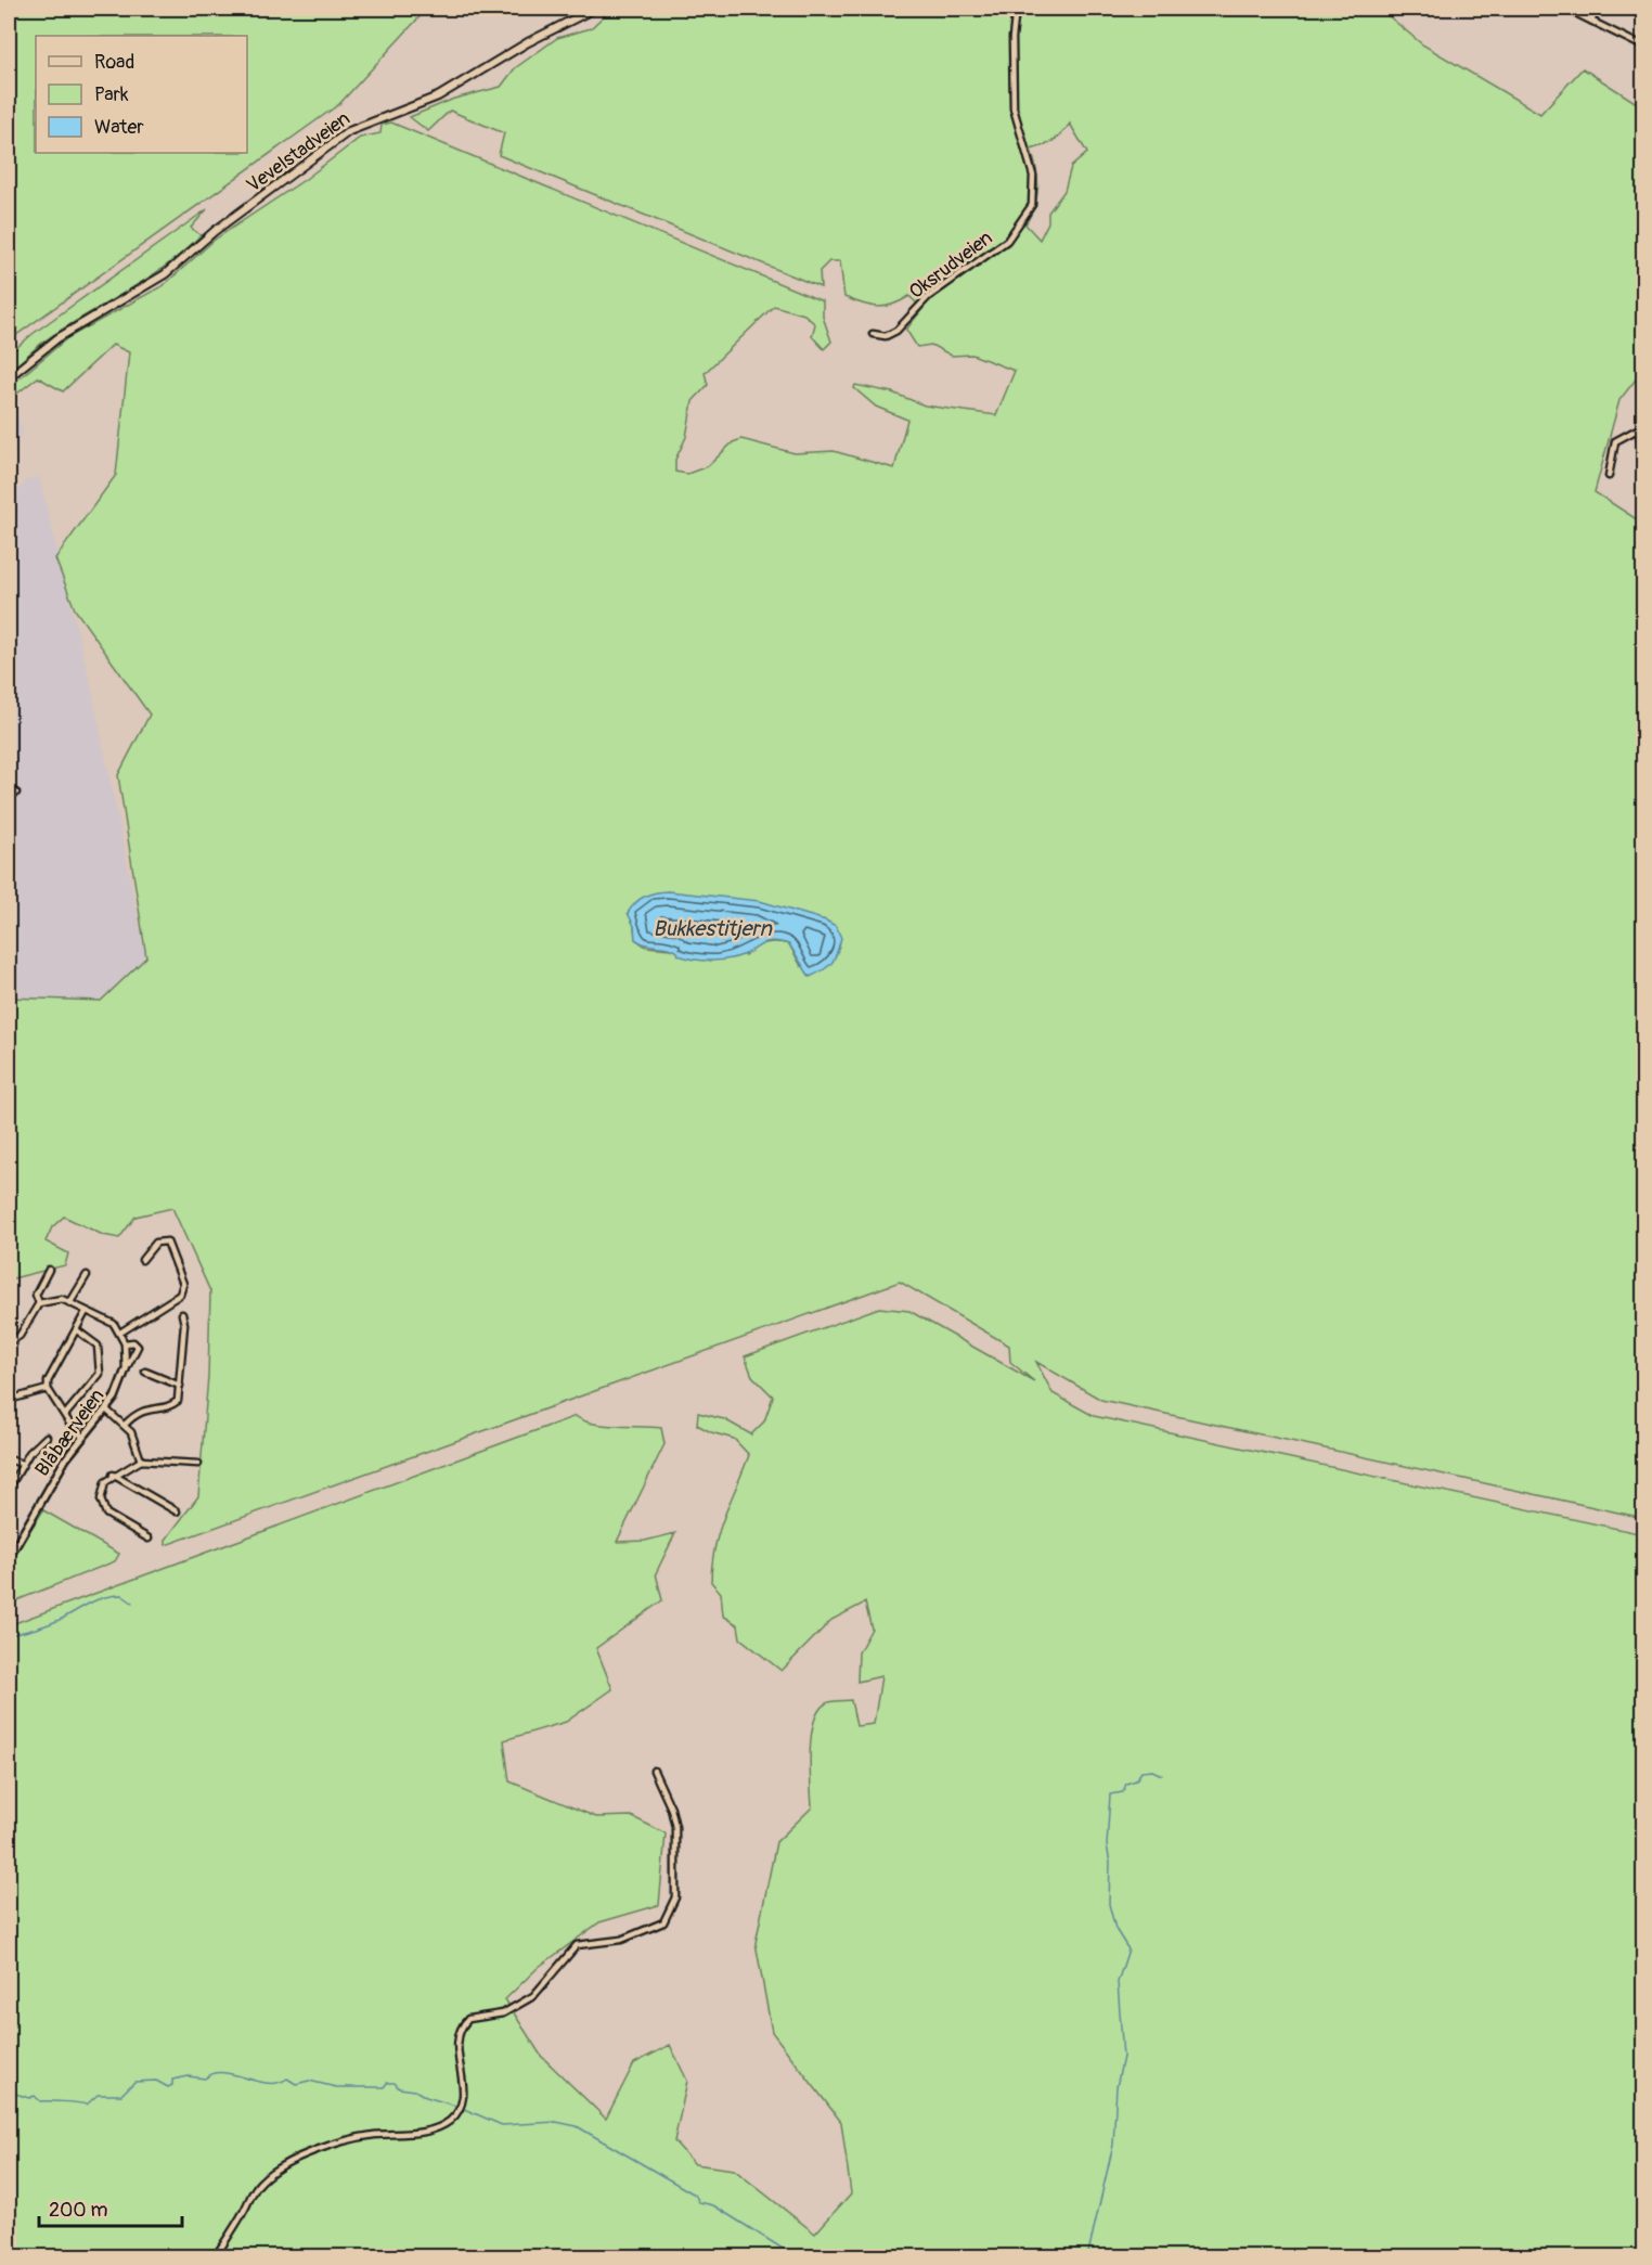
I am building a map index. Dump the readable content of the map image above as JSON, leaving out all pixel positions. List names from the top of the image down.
{
  "streets": {
    "main road": ["Vevelstadveien"],
    "street": ["Oksrudveien", "Blåbærveien"]
  },
  "water": ["Bukkestitjern"],
  "legend": ["Road", "Park", "Water"],
  "scale_bar": "200 m"
}
